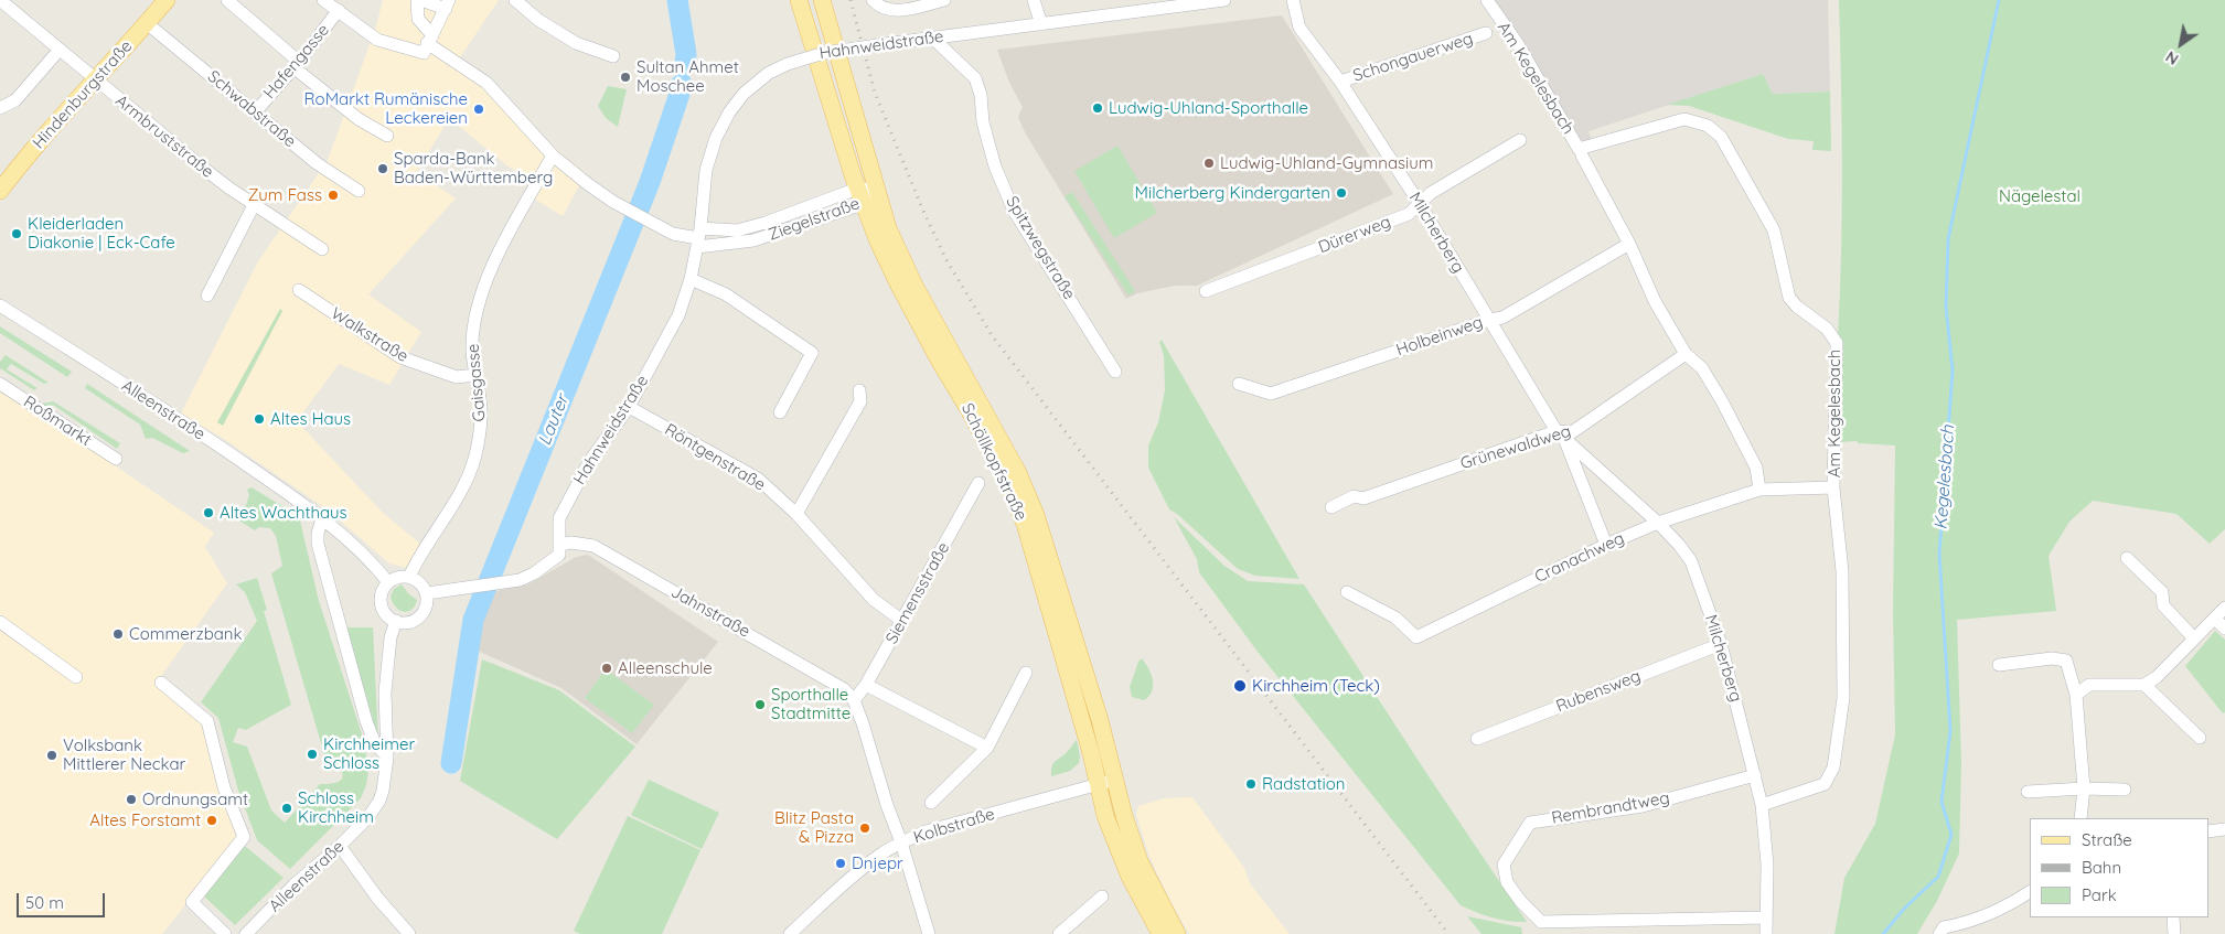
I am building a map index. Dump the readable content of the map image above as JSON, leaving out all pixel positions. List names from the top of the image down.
{
  "streets": {
    "main road": ["Hindenburgstraße", "Schöllkopfstraße"],
    "street": [
      "Hahnweidstraße",
      "Schongauerweg",
      "Hafengasse",
      "Am Kegelesbach",
      "Schwabstraße",
      "Armbruststraße",
      "Ziegelstraße",
      "Milcherberg",
      "Dürerweg",
      "Spitzwegstraße",
      "Walkstraße",
      "Holbeinweg",
      "Gaisgasse",
      "Alleenstraße",
      "Roßmarkt",
      "Grünewaldweg",
      "Röntgenstraße",
      "Cranachweg",
      "Siemensstraße",
      "Jahnstraße",
      "Rubensweg",
      "Rembrandtweg",
      "Kolbstraße"
    ]
  },
  "crossings": [
    ["Hahnweidstraße", "Ziegelstraße"],
    ["Hahnweidstraße", "Spitzwegstraße"],
    ["Hahnweidstraße", "Röntgenstraße"],
    ["Hahnweidstraße", "Jahnstraße"],
    ["Schongauerweg", "Milcherberg"],
    ["Hafengasse", "Schwabstraße"],
    ["Am Kegelesbach", "Milcherberg"],
    ["Am Kegelesbach", "Cranachweg"],
    ["Hindenburgstraße", "Schwabstraße"],
    ["Hindenburgstraße", "Armbruststraße"],
    ["Ziegelstraße", "Gaisgasse"],
    ["Ziegelstraße", "Schöllkopfstraße"],
    ["Milcherberg", "Dürerweg"],
    ["Milcherberg", "Holbeinweg"],
    ["Milcherberg", "Grünewaldweg"],
    ["Milcherberg", "Cranachweg"],
    ["Milcherberg", "Rubensweg"],
    ["Milcherberg", "Rembrandtweg"],
    ["Walkstraße", "Gaisgasse"],
    ["Gaisgasse", "Alleenstraße"],
    ["Röntgenstraße", "Siemensstraße"],
    ["Schöllkopfstraße", "Kolbstraße"],
    ["Siemensstraße", "Jahnstraße"]
  ],
  "water": ["Lauter", "Kegelesbach"],
  "parks": ["Nägelestal"],
  "places": [
    "Sultan Ahmet Moschee",
    "Ludwig-Uhland-Sporthalle",
    "RoMarkt Rumänische Leckereien",
    "Ludwig-Uhland-Gymnasium",
    "Sparda-Bank Baden-Württemberg",
    "Milcherberg Kindergarten",
    "Zum Fass",
    "Kleiderladen Diakonie | Eck-Cafe",
    "Altes Haus",
    "Altes Wachthaus",
    "Commerzbank",
    "Alleenschule",
    "Kirchheim (Teck)",
    "Sporthalle Stadtmitte",
    "Kirchheimer Schloss",
    "Volksbank Mittlerer Neckar",
    "Radstation",
    "Ordnungsamt",
    "Schloss Kirchheim",
    "Altes Forstamt",
    "Blitz Pasta & Pizza",
    "Dnjepr"
  ],
  "legend": ["Straße", "Bahn", "Park"],
  "scale_bar": "50 m",
  "north": "bottom left"
}
